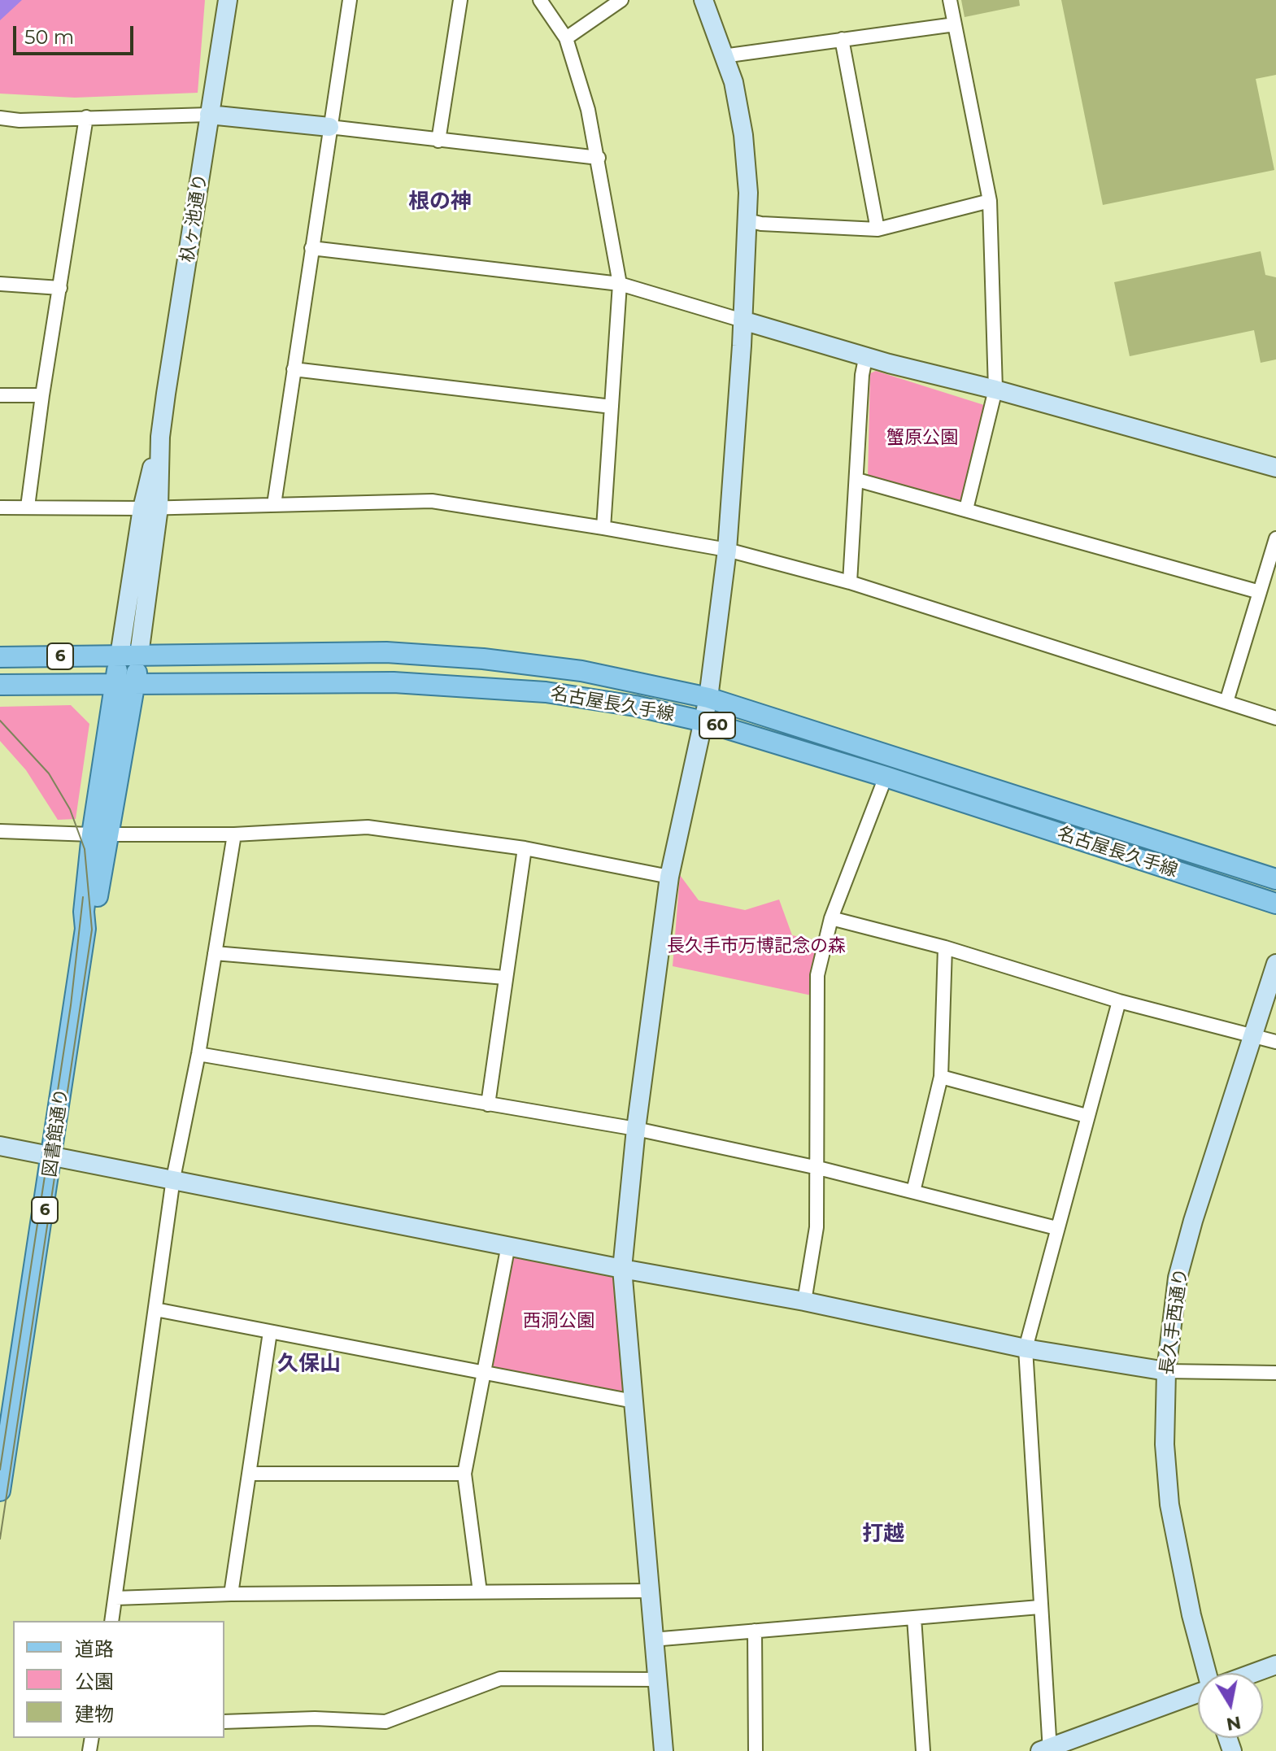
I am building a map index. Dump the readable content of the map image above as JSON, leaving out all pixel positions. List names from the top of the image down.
{
  "streets": {
    "main road": [
      "6",
      "名古屋長久手線",
      "60",
      "図書館通り"
    ],
    "street": ["杁ヶ池通り", "長久手西通り"]
  },
  "crossings": [
    ["杁ヶ池通り", "6"],
    ["杁ヶ池通り", "名古屋長久手線"],
    ["杁ヶ池通り", "図書館通り"],
    ["6", "名古屋長久手線"],
    ["6", "図書館通り"],
    ["名古屋長久手線", "図書館通り"]
  ],
  "districts": ["根の神", "久保山", "打越"],
  "parks": ["蟹原公園", "長久手市万博記念の森", "西洞公園"],
  "legend": ["道路", "公園", "建物"],
  "scale_bar": "50 m",
  "north": "bottom"
}
